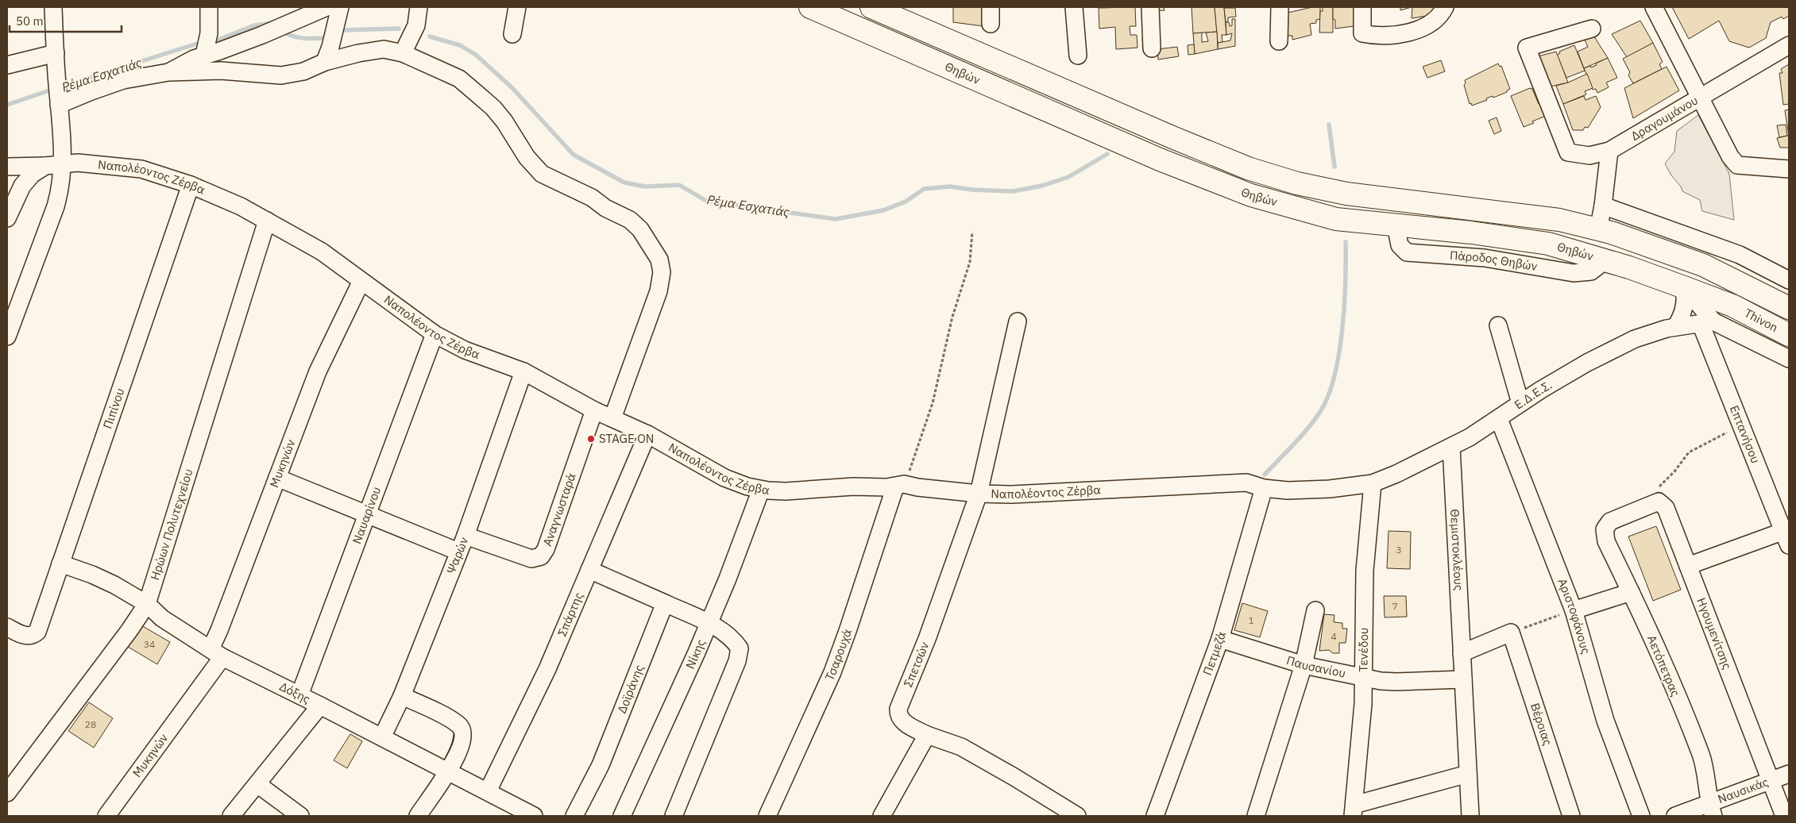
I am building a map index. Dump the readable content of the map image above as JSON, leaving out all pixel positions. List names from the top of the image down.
{
  "streets": {
    "main road": ["Θηβών"],
    "street": [
      "Δραγουμάνου",
      "Ναπολέοντος Ζέρβα",
      "Ε.Δ.Ε.Σ.",
      "Πιπίνου",
      "Επτανήσου",
      "Μυκηνών",
      "Αναγνωσταρά",
      "Ναυαρίνου",
      "Ηρώων Πολυτεχνείου",
      "Θεμιστοκλέους",
      "Ψαρών",
      "Σπάρτης",
      "Αριστοφάνους",
      "Ηγουμενίτσης",
      "Τενέδου",
      "Τσαρουχά",
      "Πετμεζά",
      "Νίκης",
      "Σπετσών",
      "Αετόπετρας",
      "Παυσανίου",
      "Δοϊράνης",
      "Δόξης",
      "Βέροιας",
      "Ναυσικάς"
    ]
  },
  "crossings": [
    ["Ναπολέοντος Ζέρβα", "Ε.Δ.Ε.Σ."],
    ["Ναπολέοντος Ζέρβα", "Πιπίνου"],
    ["Ναπολέοντος Ζέρβα", "Μυκηνών"],
    ["Ναπολέοντος Ζέρβα", "Αναγνωσταρά"],
    ["Ναπολέοντος Ζέρβα", "Ναυαρίνου"],
    ["Ναπολέοντος Ζέρβα", "Ηρώων Πολυτεχνείου"],
    ["Ναπολέοντος Ζέρβα", "Ψαρών"],
    ["Ναπολέοντος Ζέρβα", "Σπάρτης"],
    ["Ναπολέοντος Ζέρβα", "Τενέδου"],
    ["Ναπολέοντος Ζέρβα", "Τσαρουχά"],
    ["Ναπολέοντος Ζέρβα", "Πετμεζά"],
    ["Ναπολέοντος Ζέρβα", "Νίκης"],
    ["Ναπολέοντος Ζέρβα", "Σπετσών"],
    ["Ε.Δ.Ε.Σ.", "Επτανήσου"],
    ["Ε.Δ.Ε.Σ.", "Θεμιστοκλέους"],
    ["Ε.Δ.Ε.Σ.", "Αριστοφάνους"],
    ["Ε.Δ.Ε.Σ.", "Τενέδου"],
    ["Πιπίνου", "Δόξης"],
    ["Μυκηνών", "Δόξης"],
    ["Αναγνωσταρά", "Ψαρών"],
    ["Ναυαρίνου", "Δόξης"],
    ["Ηρώων Πολυτεχνείου", "Δόξης"],
    ["Θεμιστοκλέους", "Παυσανίου"],
    ["Ψαρών", "Δόξης"],
    ["Σπάρτης", "Δόξης"],
    ["Ηγουμενίτσης", "Αετόπετρας"],
    ["Ηγουμενίτσης", "Ναυσικάς"],
    ["Τενέδου", "Παυσανίου"],
    ["Πετμεζά", "Παυσανίου"],
    ["Αετόπετρας", "Ναυσικάς"]
  ],
  "water": ["Ρέμα Εσχατιάς"],
  "places": ["STAGE ON"],
  "house_numbers": [
    "3",
    "7",
    "1",
    "4",
    "34",
    "28"
  ],
  "scale_bar": "50 m"
}
